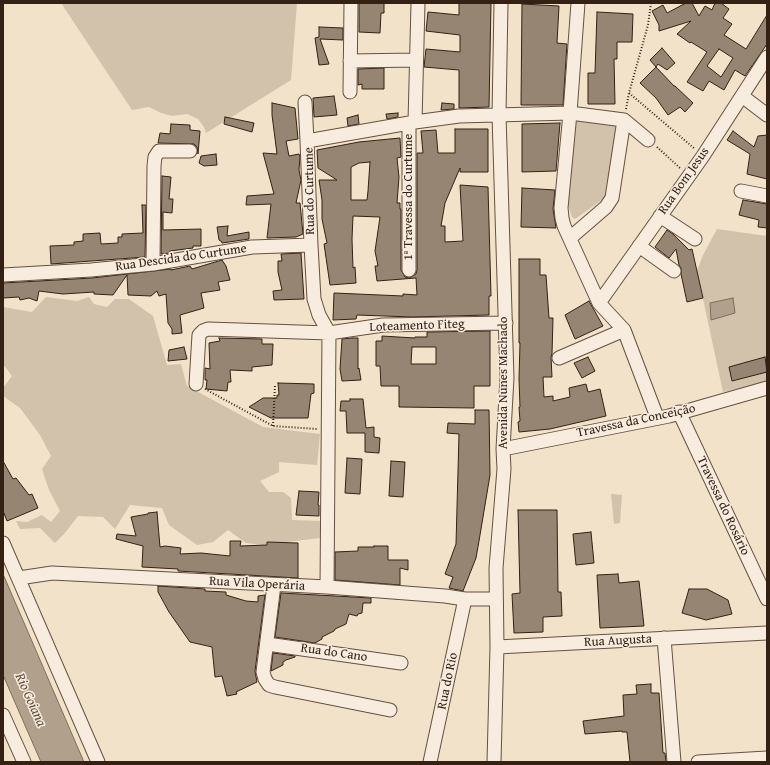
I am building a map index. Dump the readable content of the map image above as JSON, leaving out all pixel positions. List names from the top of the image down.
{
  "streets": {
    "street": [
      "Rua Bom Jesus",
      "Rua do Curtume",
      "1ª Travessa do Curtume",
      "Rua Descida do Curtume",
      "Loteamento Fiteg",
      "Avenida Nunes Machado",
      "Travessa da Conceição",
      "Travessa do Rosário",
      "Rua Vila Operária",
      "Rua Augusta",
      "Rua do Cano",
      "Rua do Rio"
    ]
  },
  "crossings": [
    ["Rua do Curtume", "1ª Travessa do Curtume"],
    ["Rua do Curtume", "Rua Descida do Curtume"],
    ["Rua do Curtume", "Loteamento Fiteg"],
    ["Rua do Curtume", "Avenida Nunes Machado"],
    ["Loteamento Fiteg", "Avenida Nunes Machado"],
    ["Avenida Nunes Machado", "Travessa da Conceição"],
    ["Avenida Nunes Machado", "Rua Vila Operária"],
    ["Avenida Nunes Machado", "Rua Augusta"],
    ["Travessa da Conceição", "Travessa do Rosário"],
    ["Rua Vila Operária", "Rua do Rio"]
  ],
  "water": ["Rio Goiana"]
}
